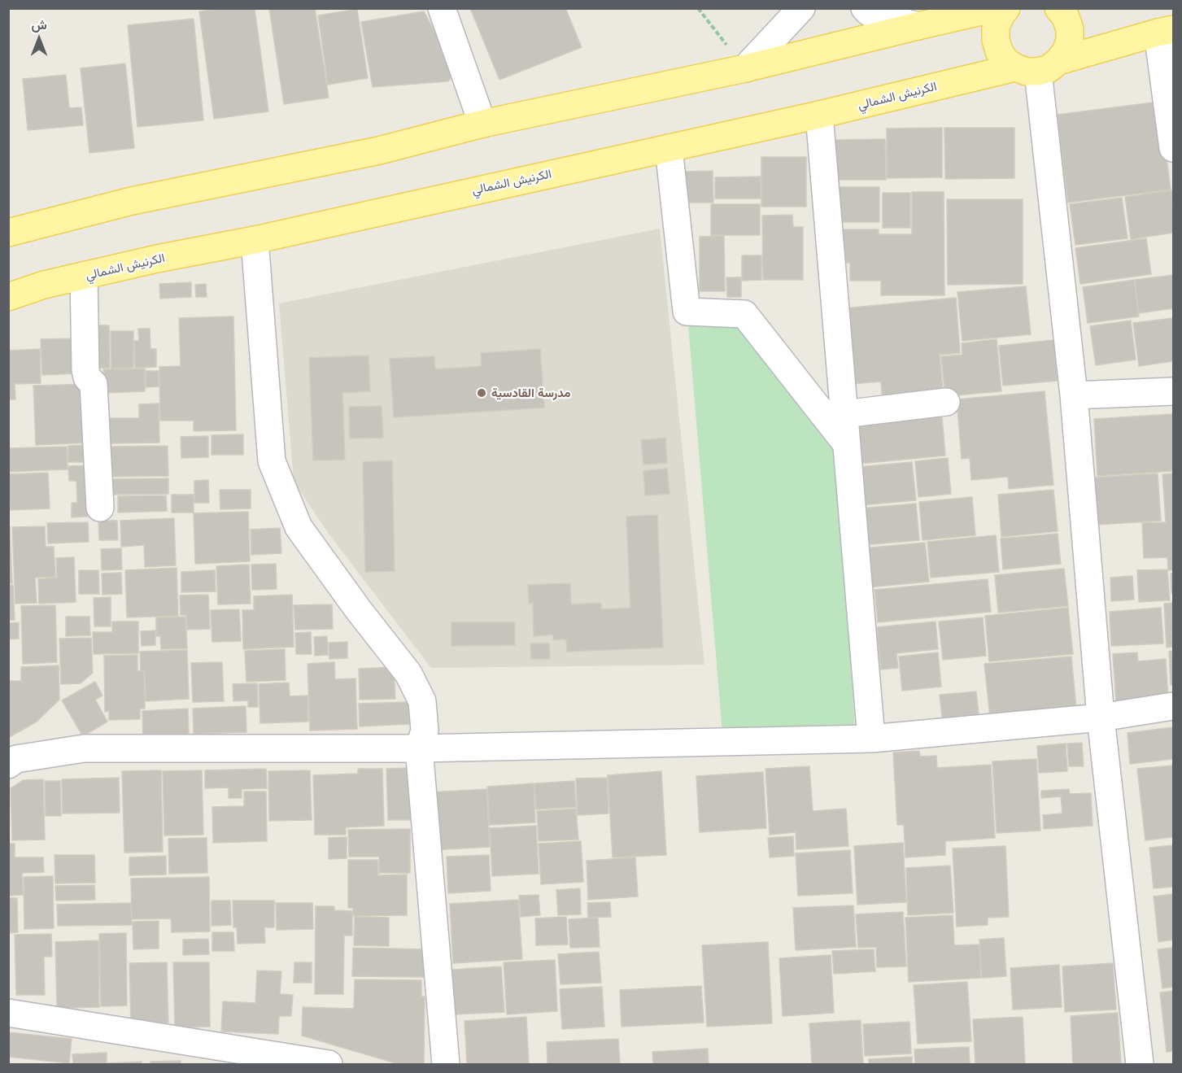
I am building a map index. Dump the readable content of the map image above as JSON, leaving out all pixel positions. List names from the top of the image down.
{
  "streets": {
    "main road": ["الكرنيش الشمالي"]
  },
  "places": ["مدرسة القادسية"],
  "north": "top"
}
